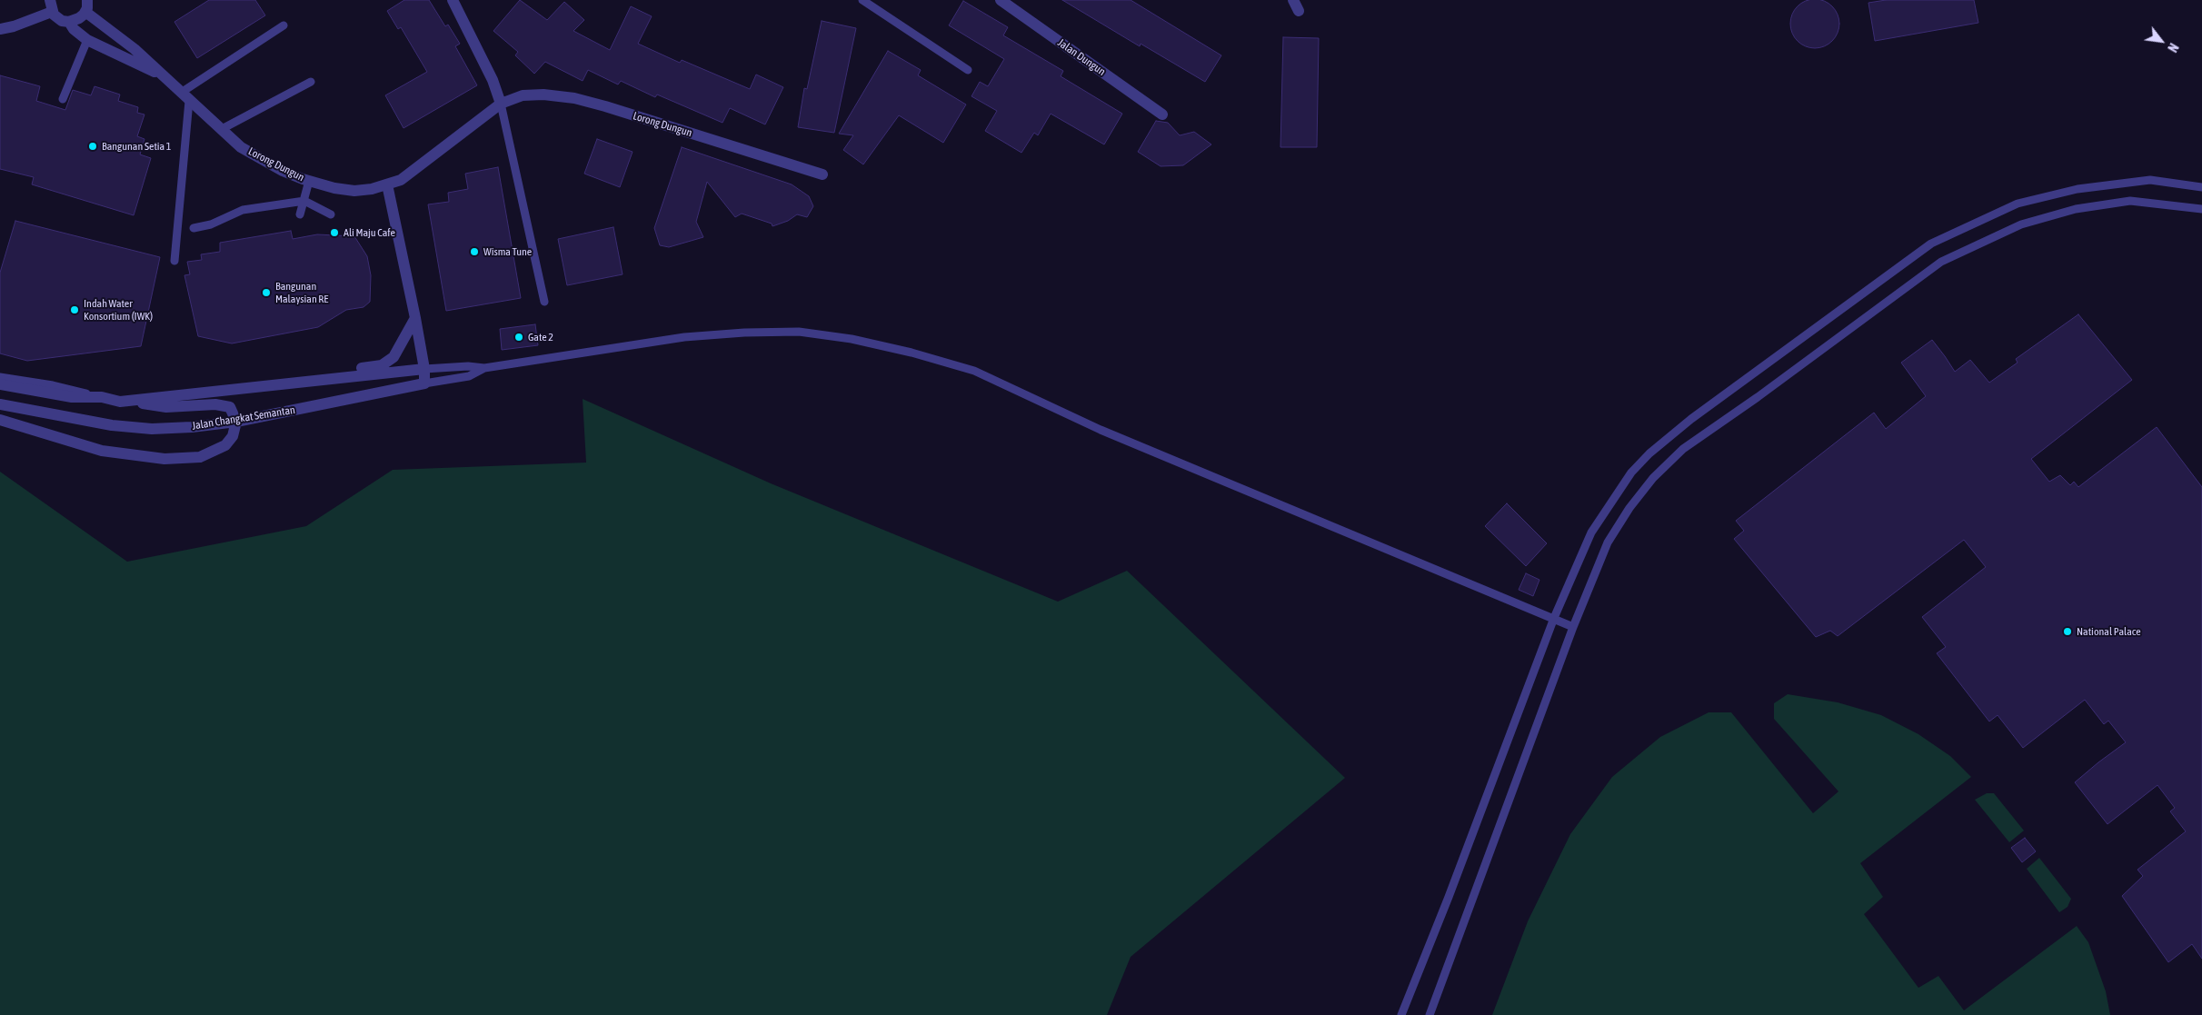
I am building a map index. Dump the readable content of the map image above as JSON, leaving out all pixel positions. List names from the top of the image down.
{
  "streets": {
    "street": ["Jalan Dungun", "Lorong Dungun", "Jalan Changkat Semantan"]
  },
  "places": [
    "Bangunan Setia 1",
    "Ali Maju Cafe",
    "Wisma Tune",
    "Bangunan Malaysian RE",
    "Indah Water Konsortium (IWK)",
    "Gate 2",
    "National Palace"
  ],
  "north": "bottom right"
}
